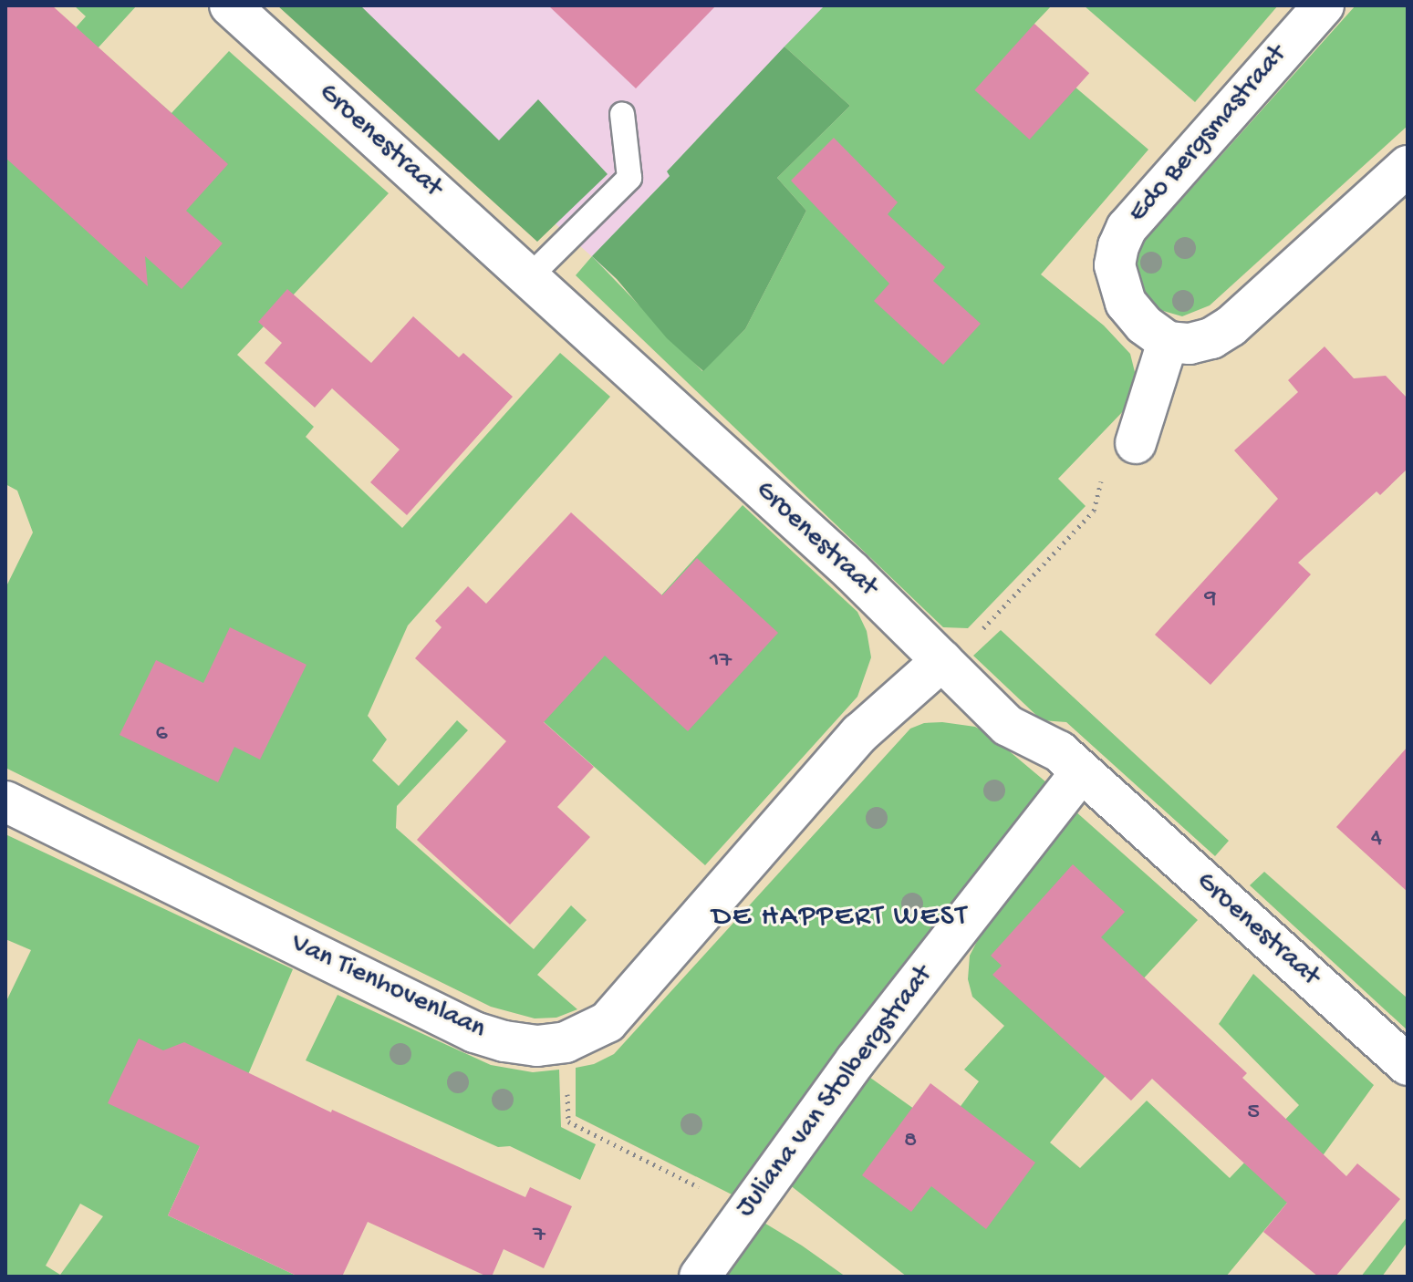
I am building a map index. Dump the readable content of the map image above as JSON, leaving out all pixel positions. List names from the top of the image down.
{
  "streets": {
    "street": [
      "Edo Bergsmastraat",
      "Groenestraat",
      "Van Tienhovenlaan",
      "Juliana van Stolbergstraat"
    ]
  },
  "crossings": [
    ["Groenestraat", "Van Tienhovenlaan"],
    ["Groenestraat", "Juliana van Stolbergstraat"]
  ],
  "districts": ["DE HAPPERT WEST"],
  "house_numbers": [
    "9",
    "17",
    "6",
    "4",
    "5",
    "8",
    "7"
  ]
}
